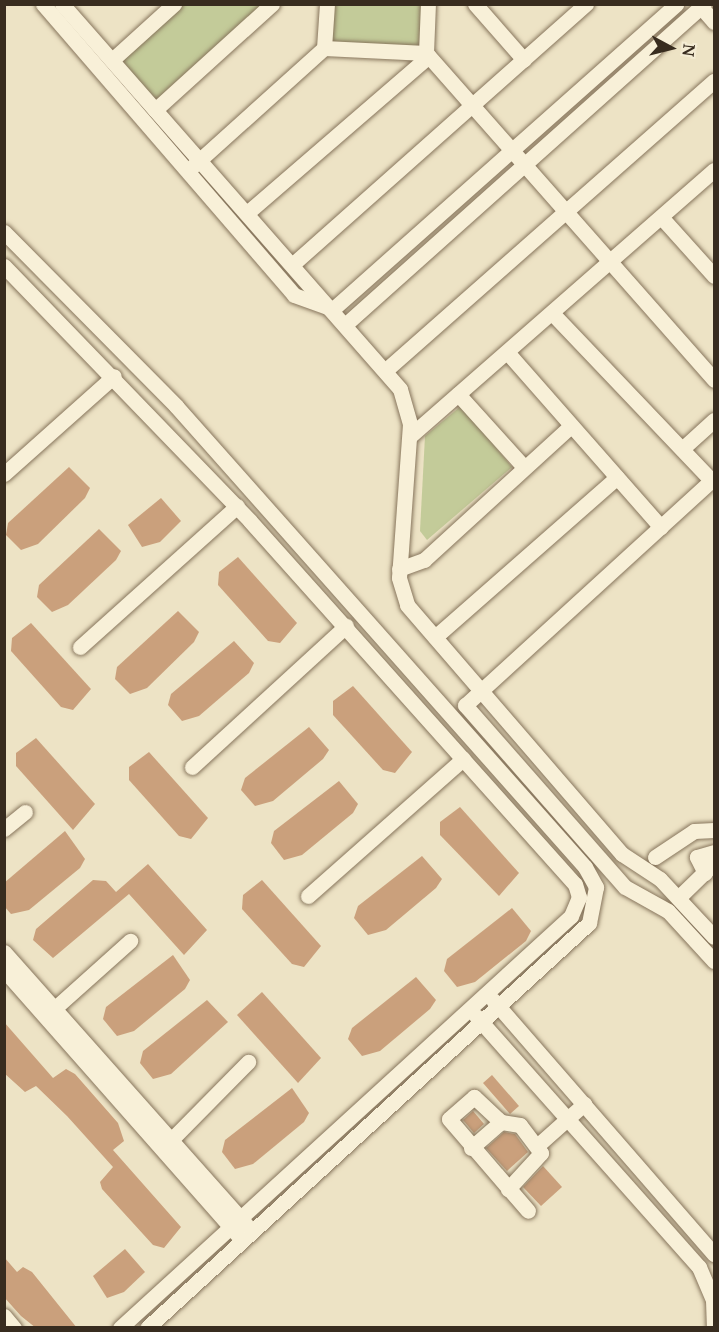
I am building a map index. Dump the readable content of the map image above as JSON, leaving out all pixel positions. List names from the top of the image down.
{
  "north": "right"
}
